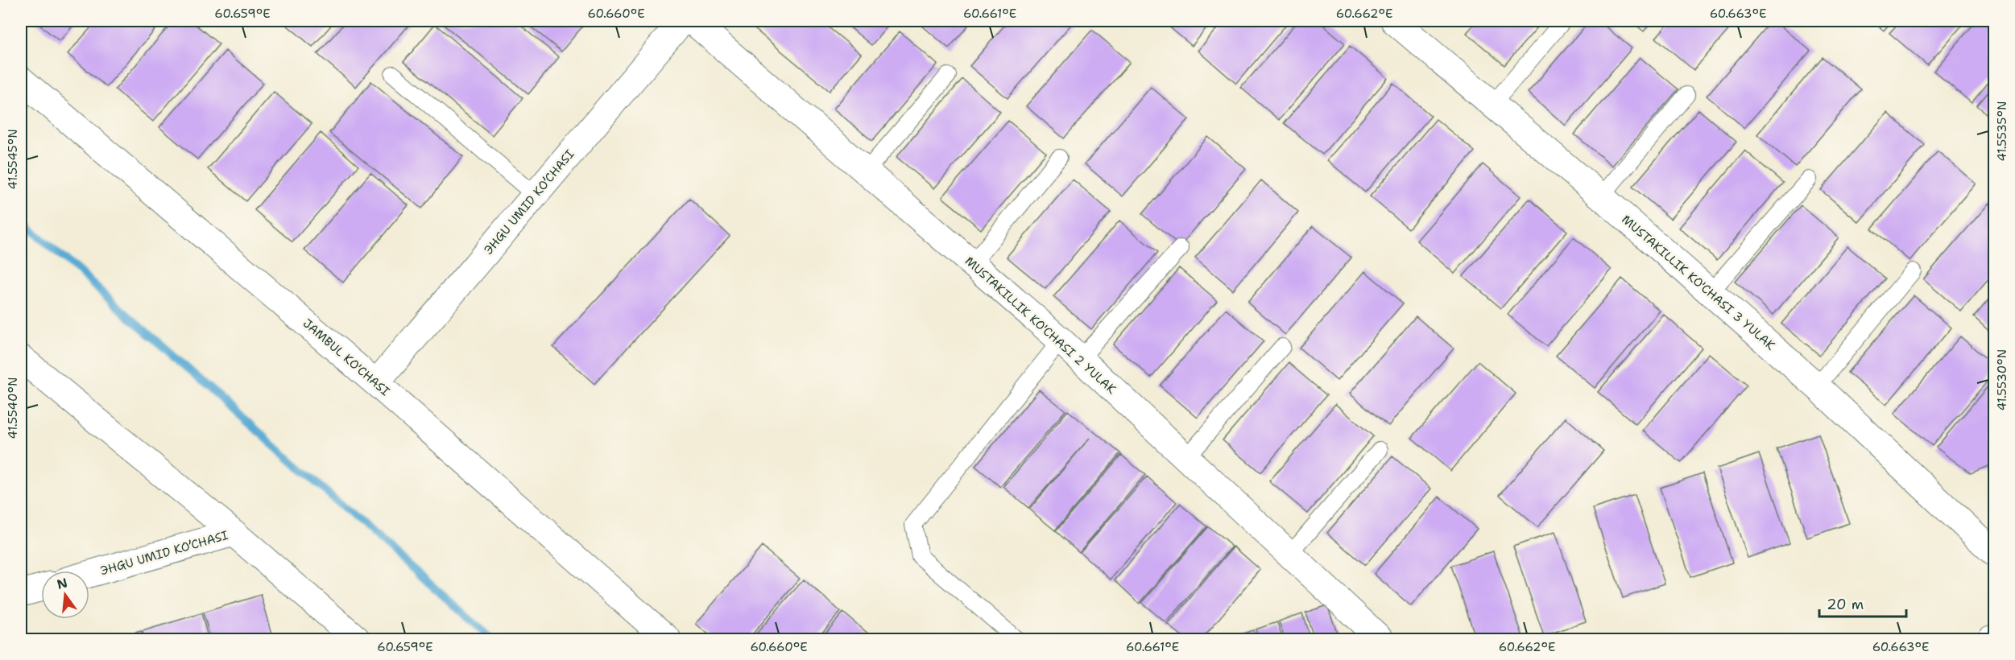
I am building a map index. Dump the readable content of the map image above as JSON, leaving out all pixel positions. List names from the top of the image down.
{
  "streets": {
    "street": [
      "ЭHGU UMID KO’CHASI",
      "MUSTAKILLIK KO'CHASI 3 YULAK",
      "MUSTAKILLIK KO'CHASI 2 YULAK",
      "JAMBUL KO'CHASI"
    ]
  },
  "crossings": [
    ["ЭHGU UMID KO’CHASI", "JAMBUL KO'CHASI"]
  ],
  "scale_bar": "20 m",
  "north": "top",
  "coordinates": [
    "60.659°E",
    "60.660°E",
    "60.661°E",
    "60.662°E",
    "60.663°E",
    "41.5535°N",
    "41.5545°N",
    "41.5530°N",
    "41.5540°N"
  ]
}
